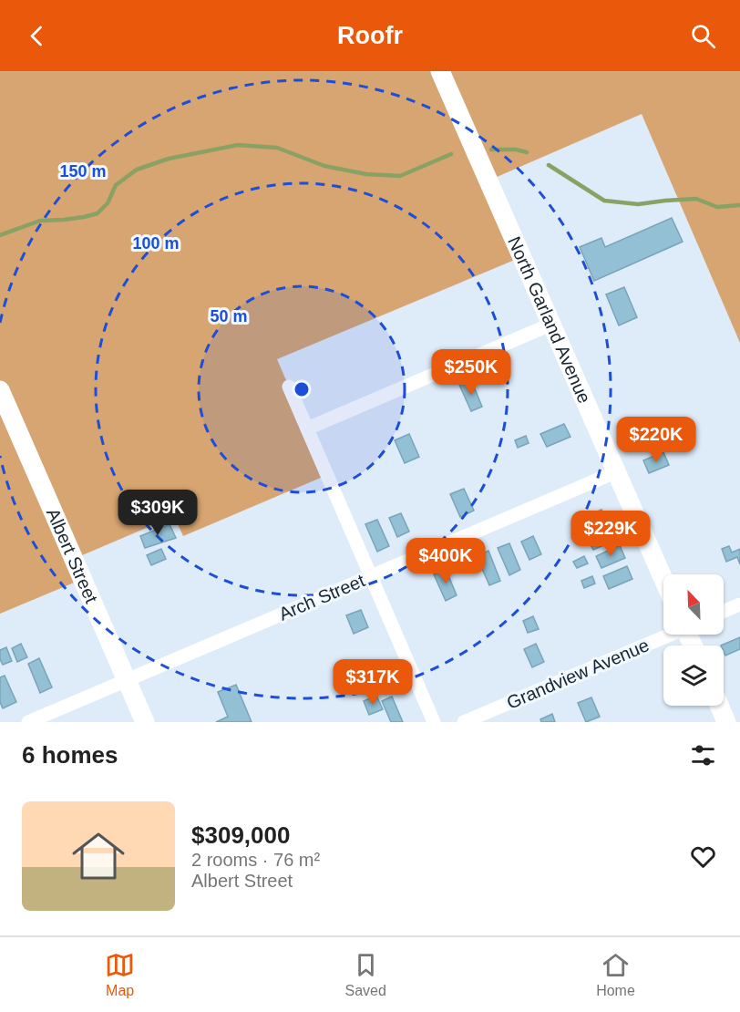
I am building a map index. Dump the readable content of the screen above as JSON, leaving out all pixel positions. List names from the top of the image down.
{
  "streets": {
    "street": [
      "North Garland Avenue",
      "Albert Street",
      "Arch Street",
      "Grandview Avenue"
    ]
  },
  "crossings": [
    ["North Garland Avenue", "Arch Street"],
    ["Albert Street", "Arch Street"]
  ],
  "north": "top left",
  "page": {
    "header": "Roofr",
    "price": [
      "$250K",
      "$220K",
      "$309K",
      "$229K",
      "$400K",
      "$317K"
    ],
    "heading": "6 homes",
    "list": [
      {
        "name": "$309,000",
        "note": "2 rooms · 76 m² · Albert Street"
      }
    ],
    "tabs": ["Map", "Saved", "Home"]
  },
  "rings": ["150 m", "100 m", "50 m"]
}
